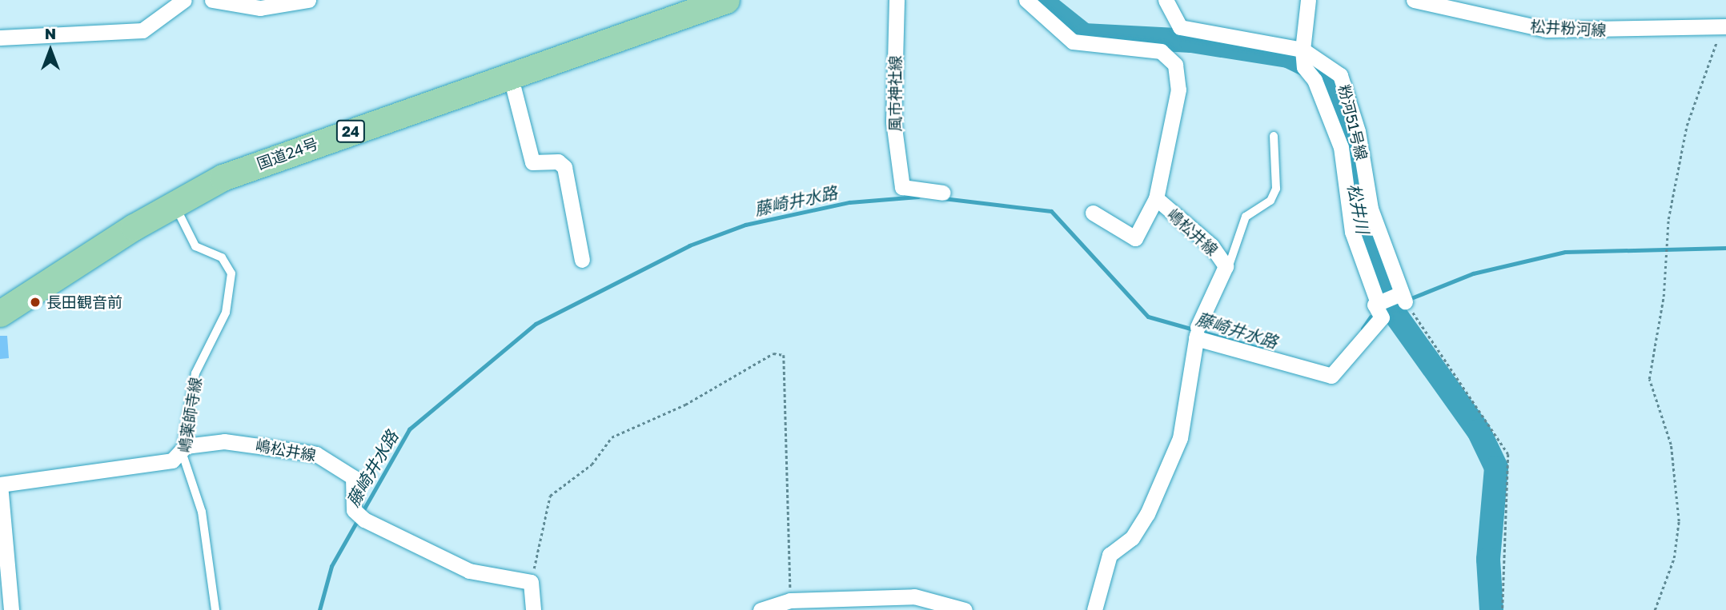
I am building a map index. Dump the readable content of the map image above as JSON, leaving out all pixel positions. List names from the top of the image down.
{
  "streets": {
    "highway": ["24", "国道24号"],
    "street": [
      "松井粉河線",
      "風市神社線",
      "粉河51号線",
      "嶋松井線"
    ],
    "lane": ["嶋薬師寺線"]
  },
  "crossings": [
    ["国道24号", "嶋薬師寺線"],
    ["嶋松井線", "嶋薬師寺線"]
  ],
  "water": ["藤崎井水路", "松井川"],
  "places": ["長田観音前"],
  "north": "top"
}
